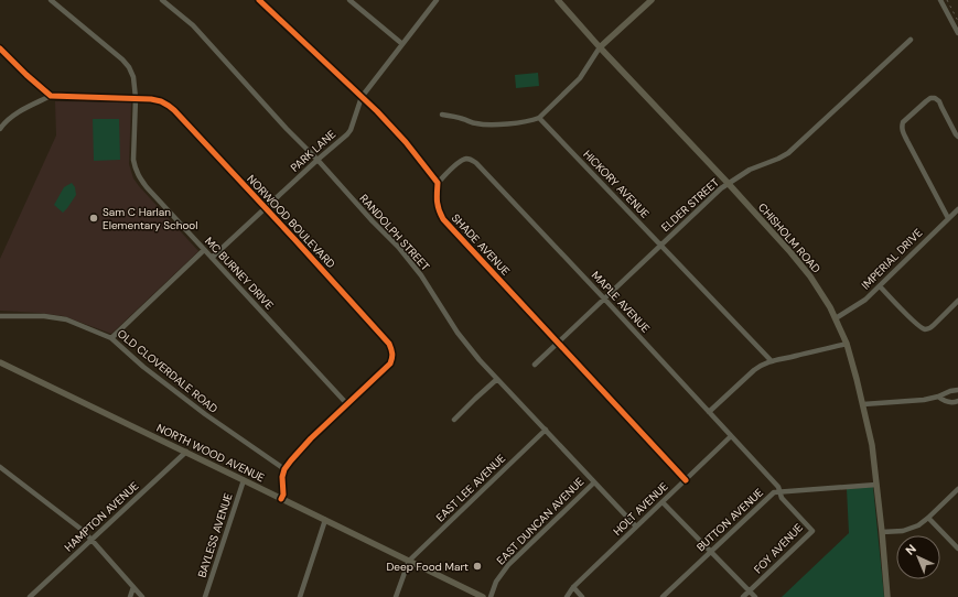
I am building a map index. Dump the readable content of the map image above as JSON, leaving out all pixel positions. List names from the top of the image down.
{
  "streets": {
    "main road": ["CHISHOLM ROAD", "NORTH WOOD AVENUE"],
    "street": [
      "PARK LANE",
      "HICKORY AVENUE",
      "ELDER STREET",
      "NORWOOD BOULEVARD",
      "RANDOLPH STREET",
      "SHADE AVENUE",
      "IMPERIAL DRIVE",
      "MC BURNEY DRIVE",
      "MAPLE AVENUE",
      "OLD CLOVERDALE ROAD",
      "EAST LEE AVENUE",
      "HOLT AVENUE",
      "HAMPTON AVENUE",
      "BUTTON AVENUE",
      "EAST DUNCAN AVENUE",
      "BAYLESS AVENUE",
      "FOY AVENUE"
    ]
  },
  "crossings": [
    ["PARK LANE", "NORWOOD BOULEVARD"],
    ["PARK LANE", "RANDOLPH STREET"],
    ["PARK LANE", "MC BURNEY DRIVE"],
    ["HICKORY AVENUE", "ELDER STREET"],
    ["ELDER STREET", "CHISHOLM ROAD"],
    ["ELDER STREET", "SHADE AVENUE"],
    ["ELDER STREET", "MAPLE AVENUE"],
    ["NORWOOD BOULEVARD", "MC BURNEY DRIVE"],
    ["NORWOOD BOULEVARD", "OLD CLOVERDALE ROAD"],
    ["RANDOLPH STREET", "EAST LEE AVENUE"],
    ["RANDOLPH STREET", "HOLT AVENUE"],
    ["RANDOLPH STREET", "EAST DUNCAN AVENUE"],
    ["CHISHOLM ROAD", "IMPERIAL DRIVE"],
    ["CHISHOLM ROAD", "BUTTON AVENUE"],
    ["SHADE AVENUE", "MAPLE AVENUE"],
    ["SHADE AVENUE", "HOLT AVENUE"],
    ["MAPLE AVENUE", "HOLT AVENUE"],
    ["MAPLE AVENUE", "BUTTON AVENUE"],
    ["MAPLE AVENUE", "FOY AVENUE"],
    ["NORTH WOOD AVENUE", "EAST LEE AVENUE"],
    ["NORTH WOOD AVENUE", "HAMPTON AVENUE"],
    ["NORTH WOOD AVENUE", "BAYLESS AVENUE"],
    ["BUTTON AVENUE", "FOY AVENUE"]
  ],
  "places": ["Sam C Harlan Elementary School", "Deep Food Mart"],
  "north": "top left"
}
